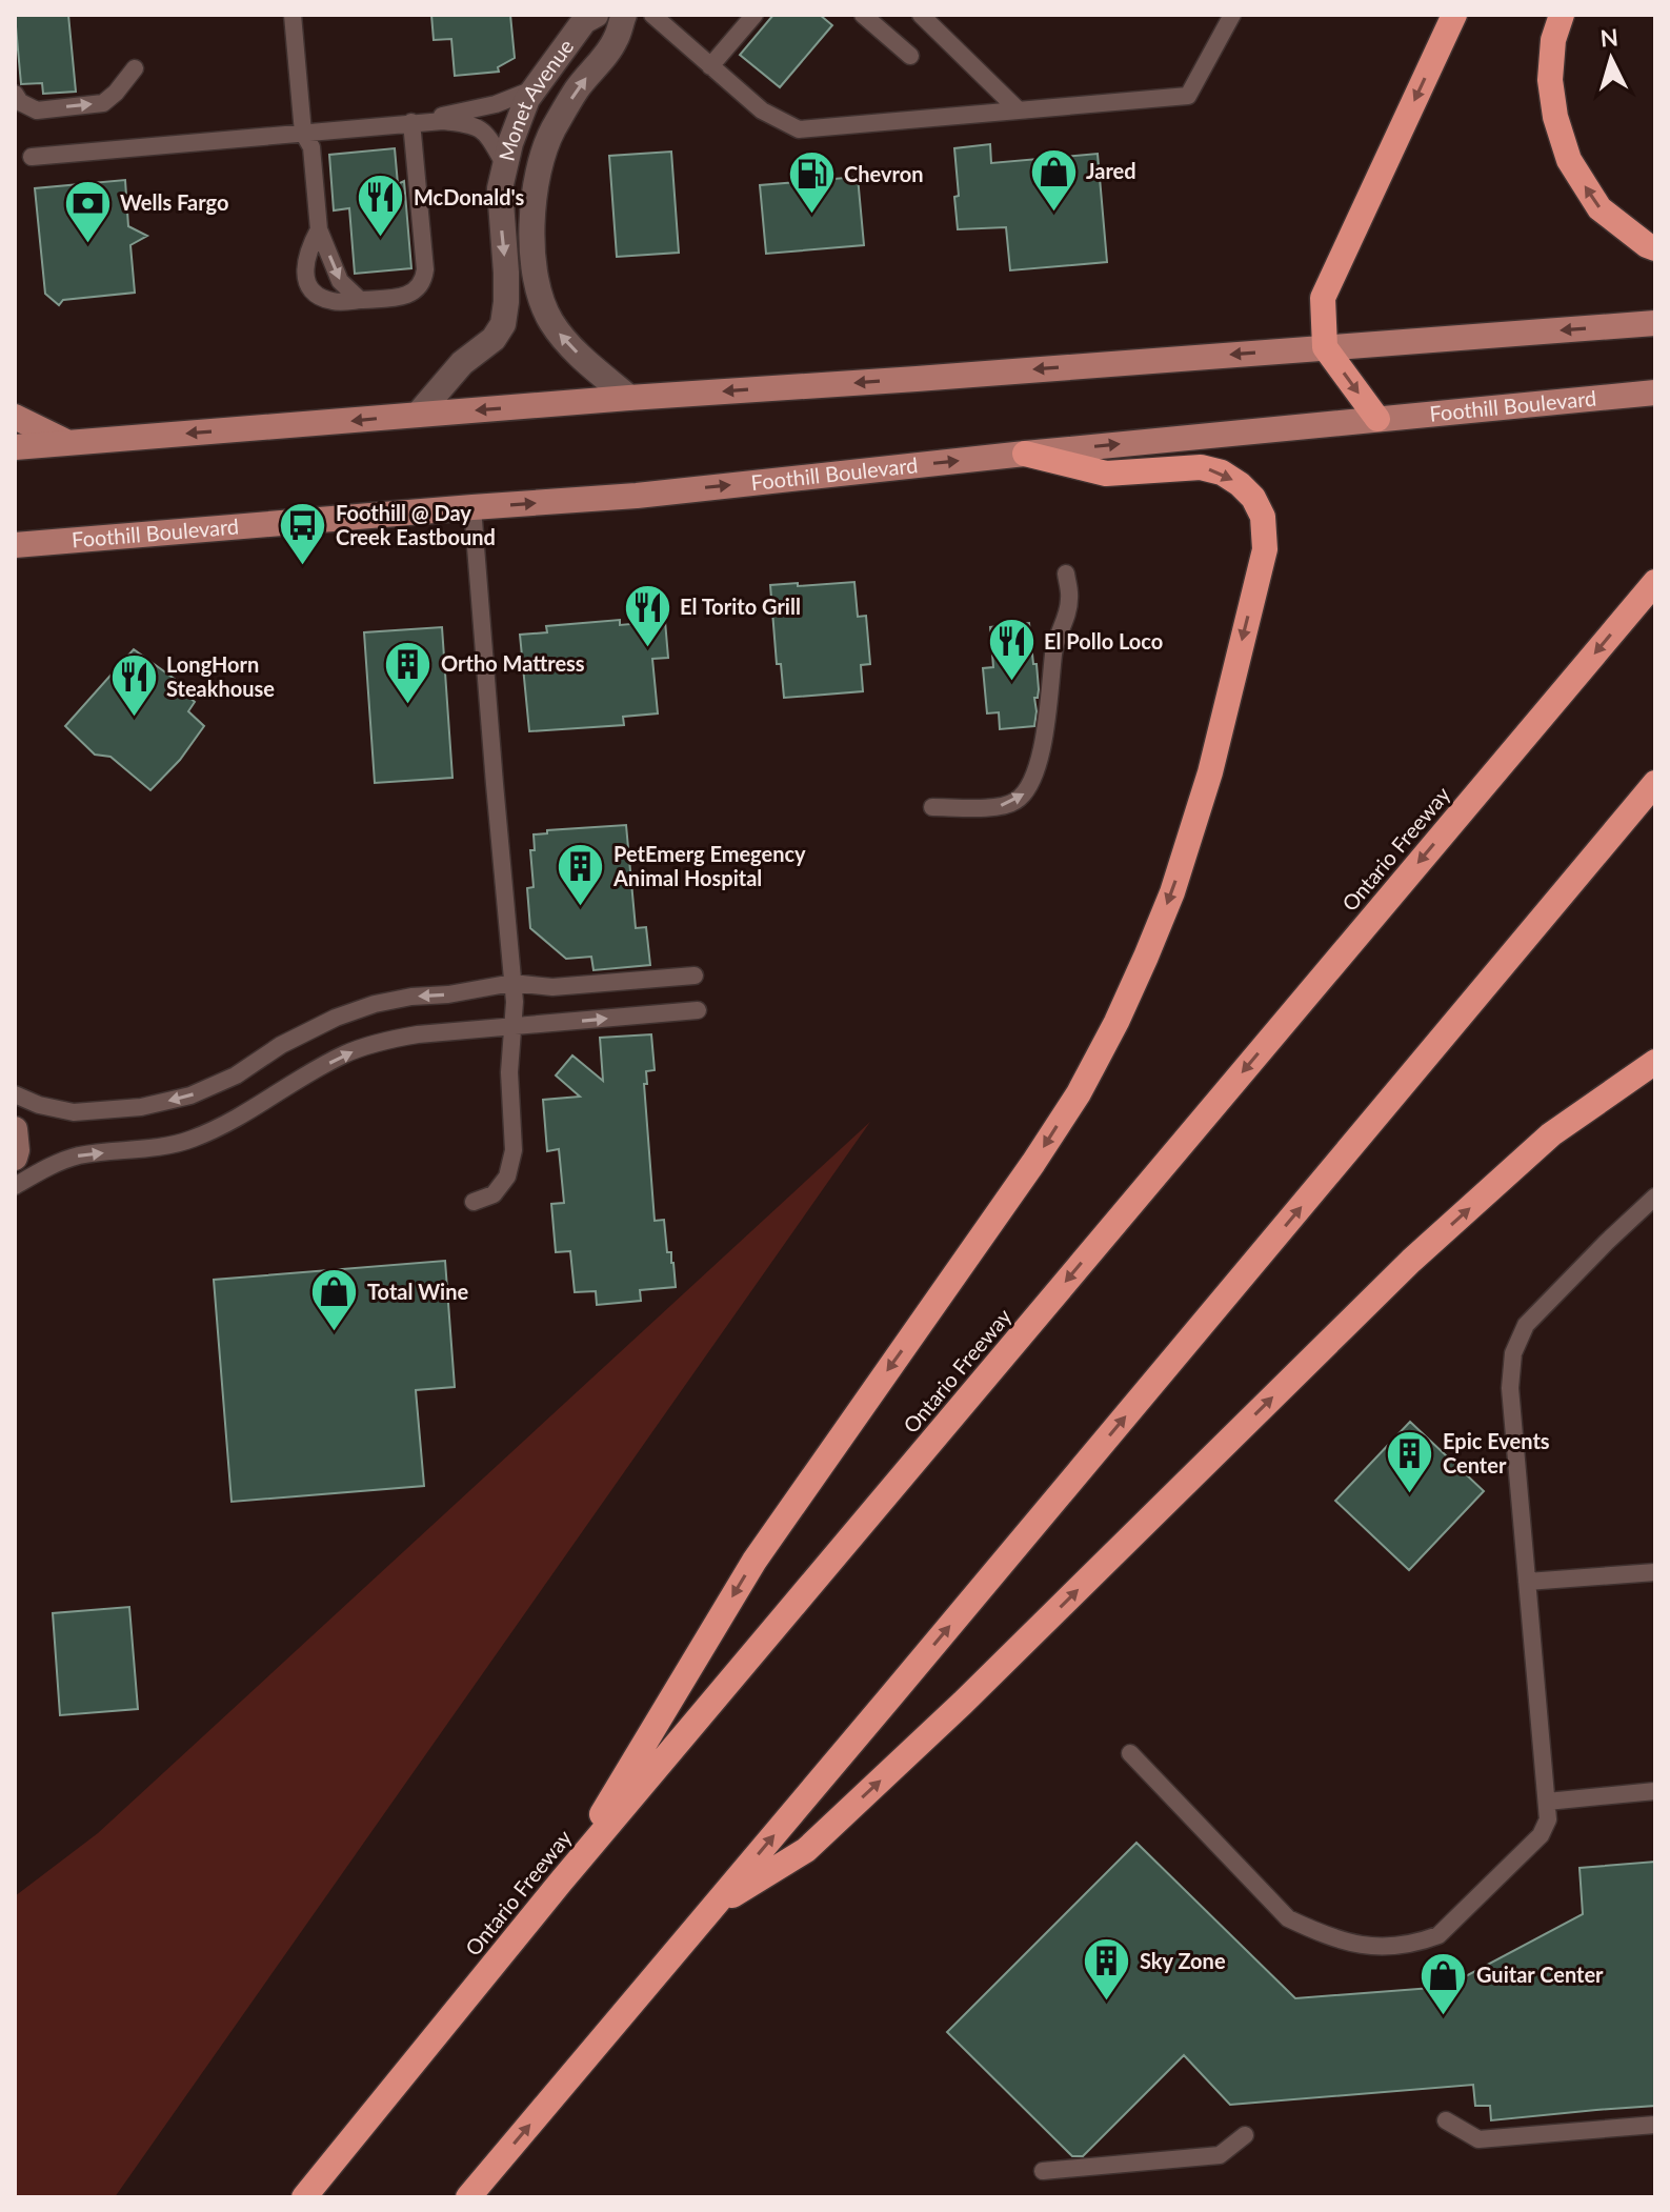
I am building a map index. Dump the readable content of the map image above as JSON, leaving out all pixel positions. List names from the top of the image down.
{
  "streets": {
    "highway": ["Ontario Freeway"],
    "main road": ["Foothill Boulevard"],
    "street": ["Monet Avenue"]
  },
  "places": {
    "shop": ["Jared", "Total Wine", "Guitar Center"],
    "fuel station": ["Chevron"],
    "restaurant": [
      "McDonald's",
      "El Torito Grill",
      "El Pollo Loco",
      "LongHorn Steakhouse"
    ],
    "bank": ["Wells Fargo"],
    "bus stop": ["Foothill @ Day Creek Eastbound"],
    "building": [
      "Ortho Mattress",
      "PetEmerg Emegency Animal Hospital",
      "Epic Events Center",
      "Sky Zone"
    ]
  },
  "north": "top"
}
